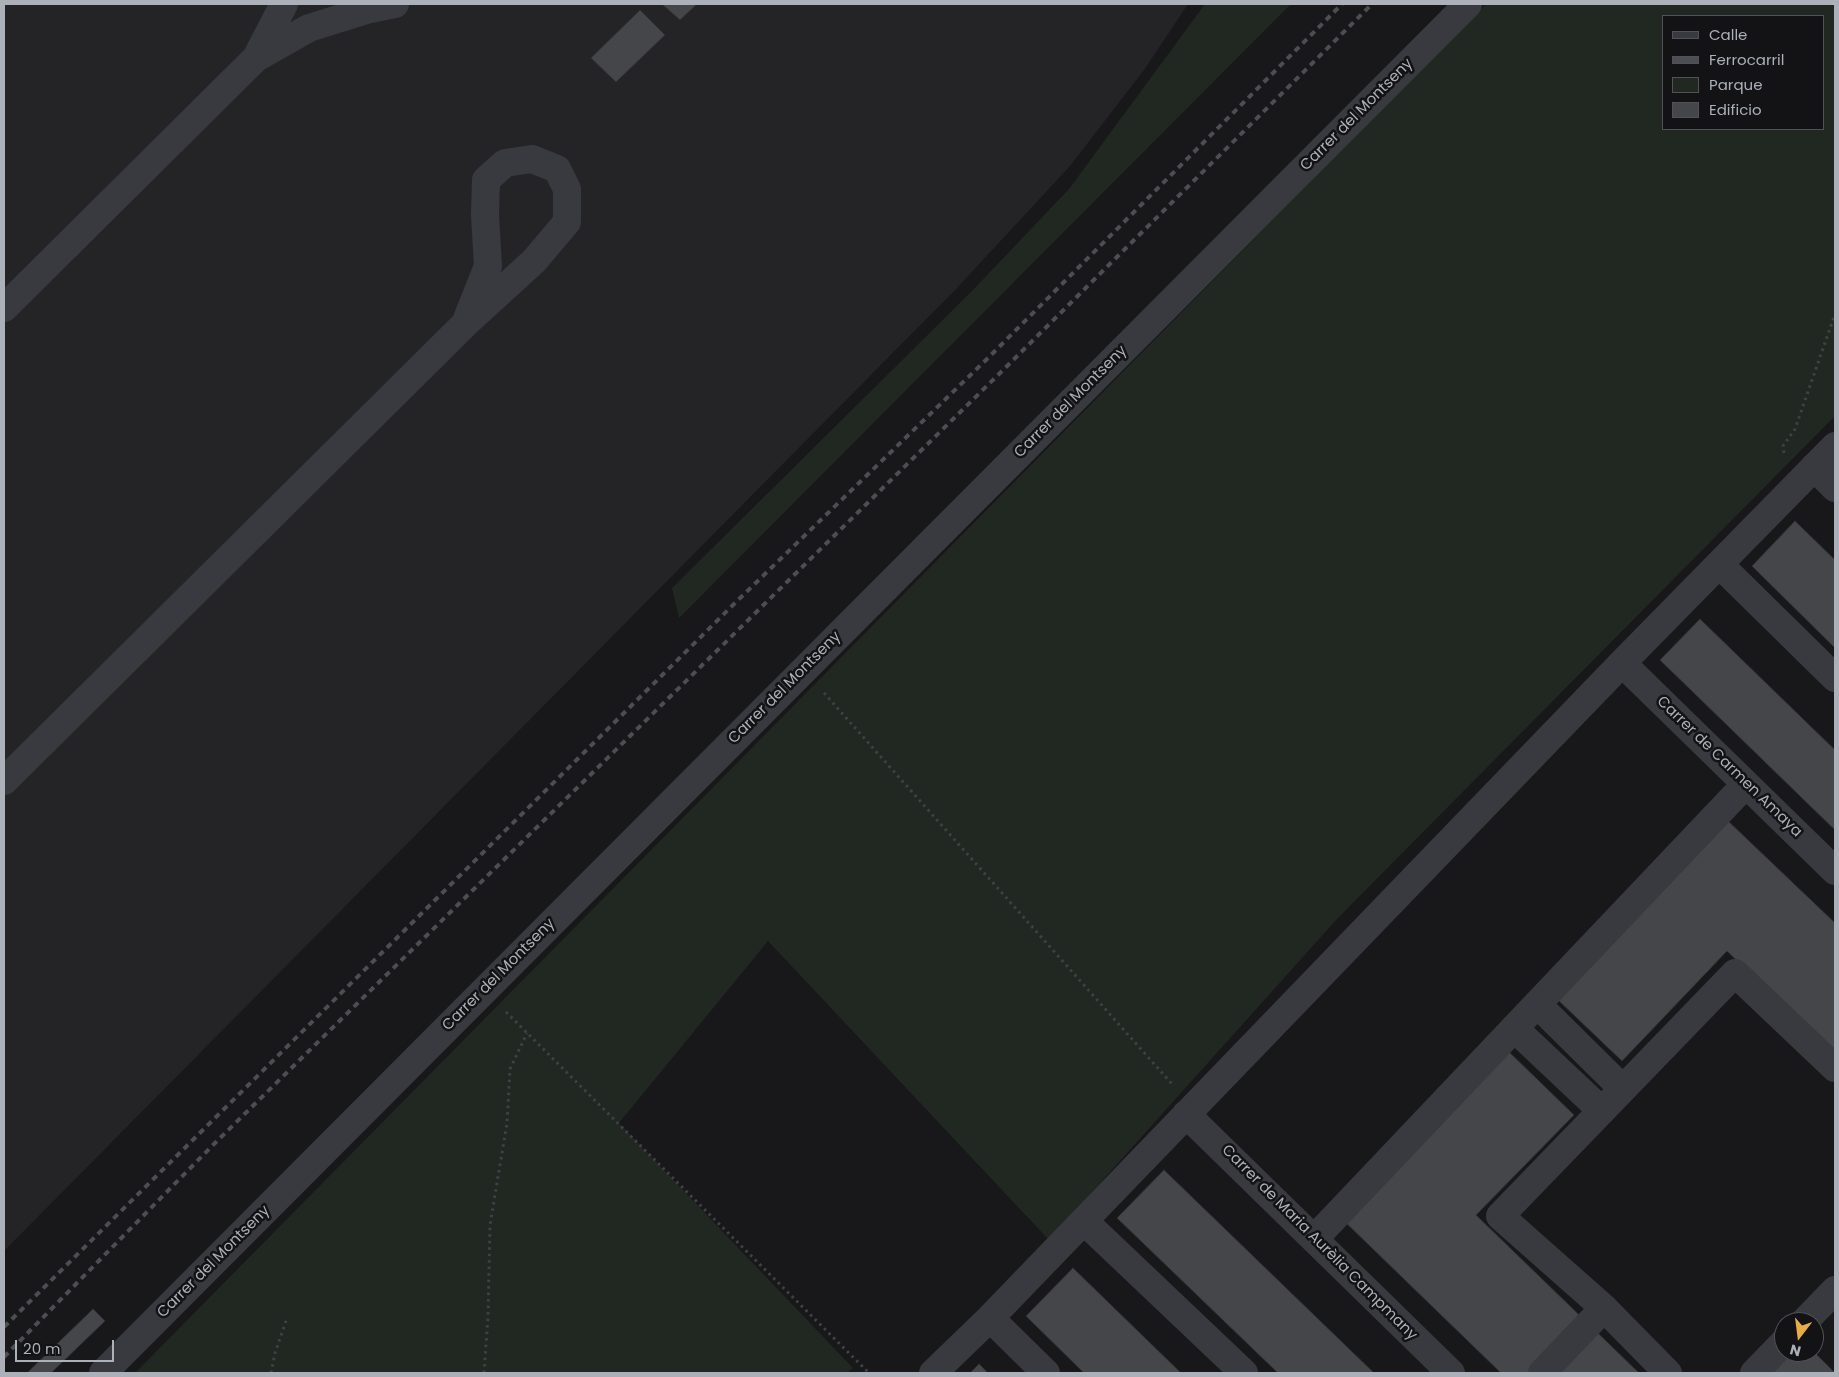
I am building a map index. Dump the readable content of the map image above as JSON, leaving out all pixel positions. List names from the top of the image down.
{
  "streets": {
    "street": ["Carrer del Montseny", "Carrer de Carmen Amaya", "Carrer de Maria Aurèlia Campmany"]
  },
  "legend": [
    "Calle",
    "Ferrocarril",
    "Parque",
    "Edificio"
  ],
  "scale_bar": "20 m",
  "north": "bottom"
}
